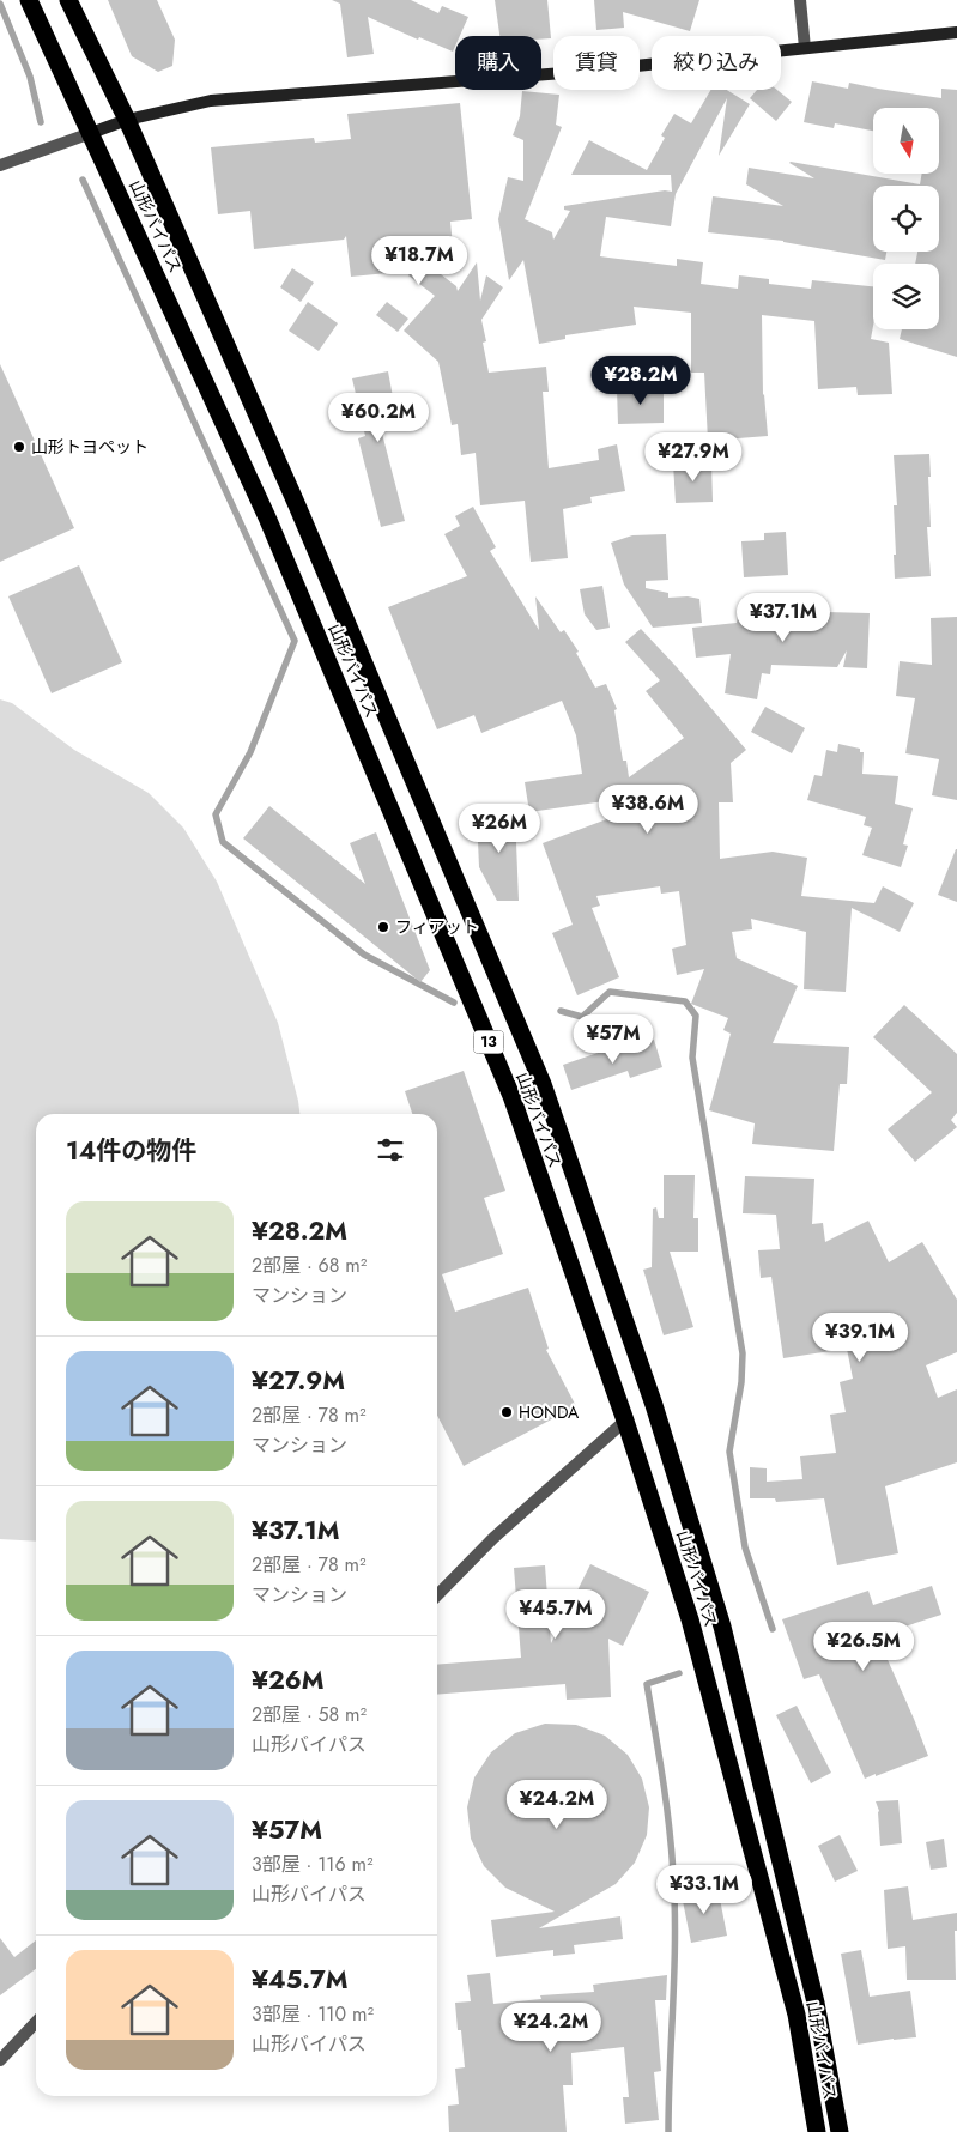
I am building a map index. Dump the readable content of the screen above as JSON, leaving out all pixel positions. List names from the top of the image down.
{
  "streets": {
    "highway": ["山形バイパス", "13"]
  },
  "places": ["山形トヨペット", "フィアット", "HONDA"],
  "north": "bottom",
  "page": {
    "chip": ["購入", "賃貸", "絞り込み"],
    "price": [
      "¥18.7M",
      "¥28.2M",
      "¥60.2M",
      "¥27.9M",
      "¥37.1M",
      "¥38.6M",
      "¥26M",
      "¥57M",
      "¥39.1M",
      "¥45.7M",
      "¥26.5M",
      "¥24.2M",
      "¥33.1M",
      "¥24.2M"
    ],
    "heading": "14件の物件",
    "list": [
      {
        "name": "¥28.2M",
        "note": "2部屋 · 68 m² · マンション"
      },
      {
        "name": "¥27.9M",
        "note": "2部屋 · 78 m² · マンション"
      },
      {
        "name": "¥37.1M",
        "note": "2部屋 · 78 m² · マンション"
      },
      {
        "name": "¥26M",
        "note": "2部屋 · 58 m² · 山形バイパス"
      },
      {
        "name": "¥57M",
        "note": "3部屋 · 116 m² · 山形バイパス"
      },
      {
        "name": "¥45.7M",
        "note": "3部屋 · 110 m² · 山形バイパス"
      }
    ]
  }
}
